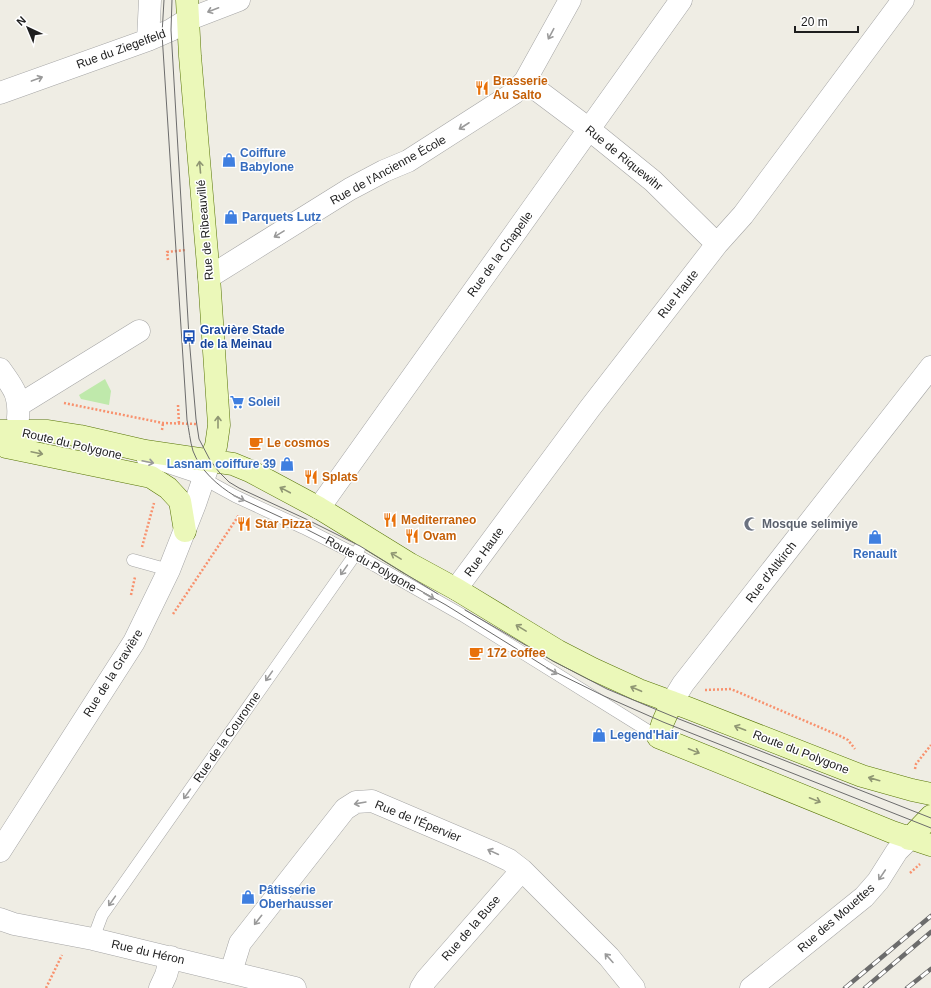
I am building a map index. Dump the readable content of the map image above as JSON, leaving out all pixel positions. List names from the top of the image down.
{
  "streets": {
    "street": [
      "Rue du Ziegelfeld",
      "Rue de Riquewihr",
      "Rue de l'Ancienne École",
      "Rue de Ribeauvillé",
      "Rue de la Chapelle",
      "Rue Haute",
      "Route du Polygone",
      "Rue d'Altkirch",
      "Rue de la Gravière",
      "Rue de l'Épervier",
      "Rue des Mouettes",
      "Rue de la Buse",
      "Rue du Héron"
    ],
    "lane": ["Rue de la Couronne"]
  },
  "crossings": [
    ["Rue du Ziegelfeld", "Rue de Ribeauvillé"],
    ["Rue de Riquewihr", "Rue de l'Ancienne École"],
    ["Rue de Riquewihr", "Rue de la Chapelle"],
    ["Rue de Riquewihr", "Rue Haute"],
    ["Rue de l'Ancienne École", "Rue de Ribeauvillé"],
    ["Rue de Ribeauvillé", "Route du Polygone"],
    ["Rue de Ribeauvillé", "Rue de la Gravière"],
    ["Rue de la Chapelle", "Route du Polygone"],
    ["Rue Haute", "Route du Polygone"],
    ["Route du Polygone", "Rue d'Altkirch"],
    ["Route du Polygone", "Rue de la Gravière"],
    ["Route du Polygone", "Rue de la Couronne"],
    ["Route du Polygone", "Rue des Mouettes"],
    ["Rue de la Couronne", "Rue du Héron"],
    ["Rue de l'Épervier", "Rue de la Buse"],
    ["Rue de l'Épervier", "Rue du Héron"]
  ],
  "one_way": [
    "Rue de l'Ancienne École",
    "Rue de Ribeauvillé",
    "Rue de la Couronne",
    "Rue des Mouettes"
  ],
  "places": {
    "restaurant": [
      "Brasserie Au Salto",
      "Splats",
      "Mediterraneo",
      "Star Pizza",
      "Ovam"
    ],
    "shop": [
      "Coiffure Babylone",
      "Parquets Lutz",
      "Lasnam coiffure 39",
      "Renault",
      "Legend'Hair",
      "Pâtisserie Oberhausser"
    ],
    "bus stop": ["Gravière Stade de la Meinau"],
    "supermarket": ["Soleil"],
    "cafe": ["Le cosmos", "172 coffee"],
    "mosque": ["Mosque selimiye"]
  },
  "scale_bar": "20 m",
  "north": "top left"
}
